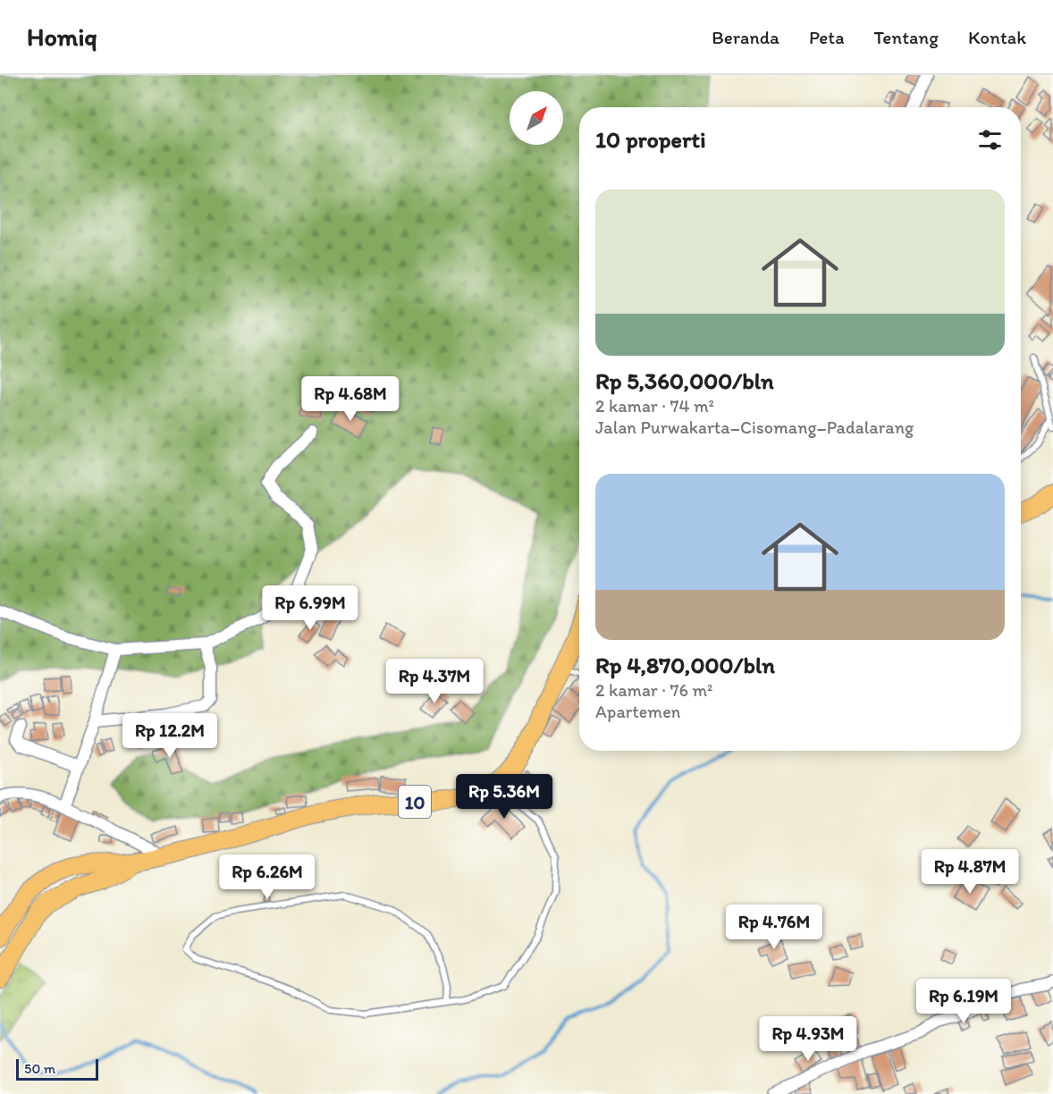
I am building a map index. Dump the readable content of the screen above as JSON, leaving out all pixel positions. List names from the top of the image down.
{
  "streets": {
    "highway": ["10"]
  },
  "scale_bar": "50 m",
  "north": "top right",
  "page": {
    "header": "Homiq",
    "nav": [
      "Beranda",
      "Peta",
      "Tentang",
      "Kontak"
    ],
    "heading": "10 properti",
    "list": [
      {
        "name": "Rp 5,360,000/bln",
        "note": "2 kamar · 74 m² · Jalan Purwakarta–Cisomang–Padalarang"
      },
      {
        "name": "Rp 4,870,000/bln",
        "note": "2 kamar · 76 m² · Apartemen"
      }
    ],
    "price": [
      "Rp 4.68M",
      "Rp 6.99M",
      "Rp 4.37M",
      "Rp 12.2M",
      "Rp 5.36M",
      "Rp 4.87M",
      "Rp 6.26M",
      "Rp 4.76M",
      "Rp 6.19M",
      "Rp 4.93M"
    ],
    "scale": "50 m"
  }
}
